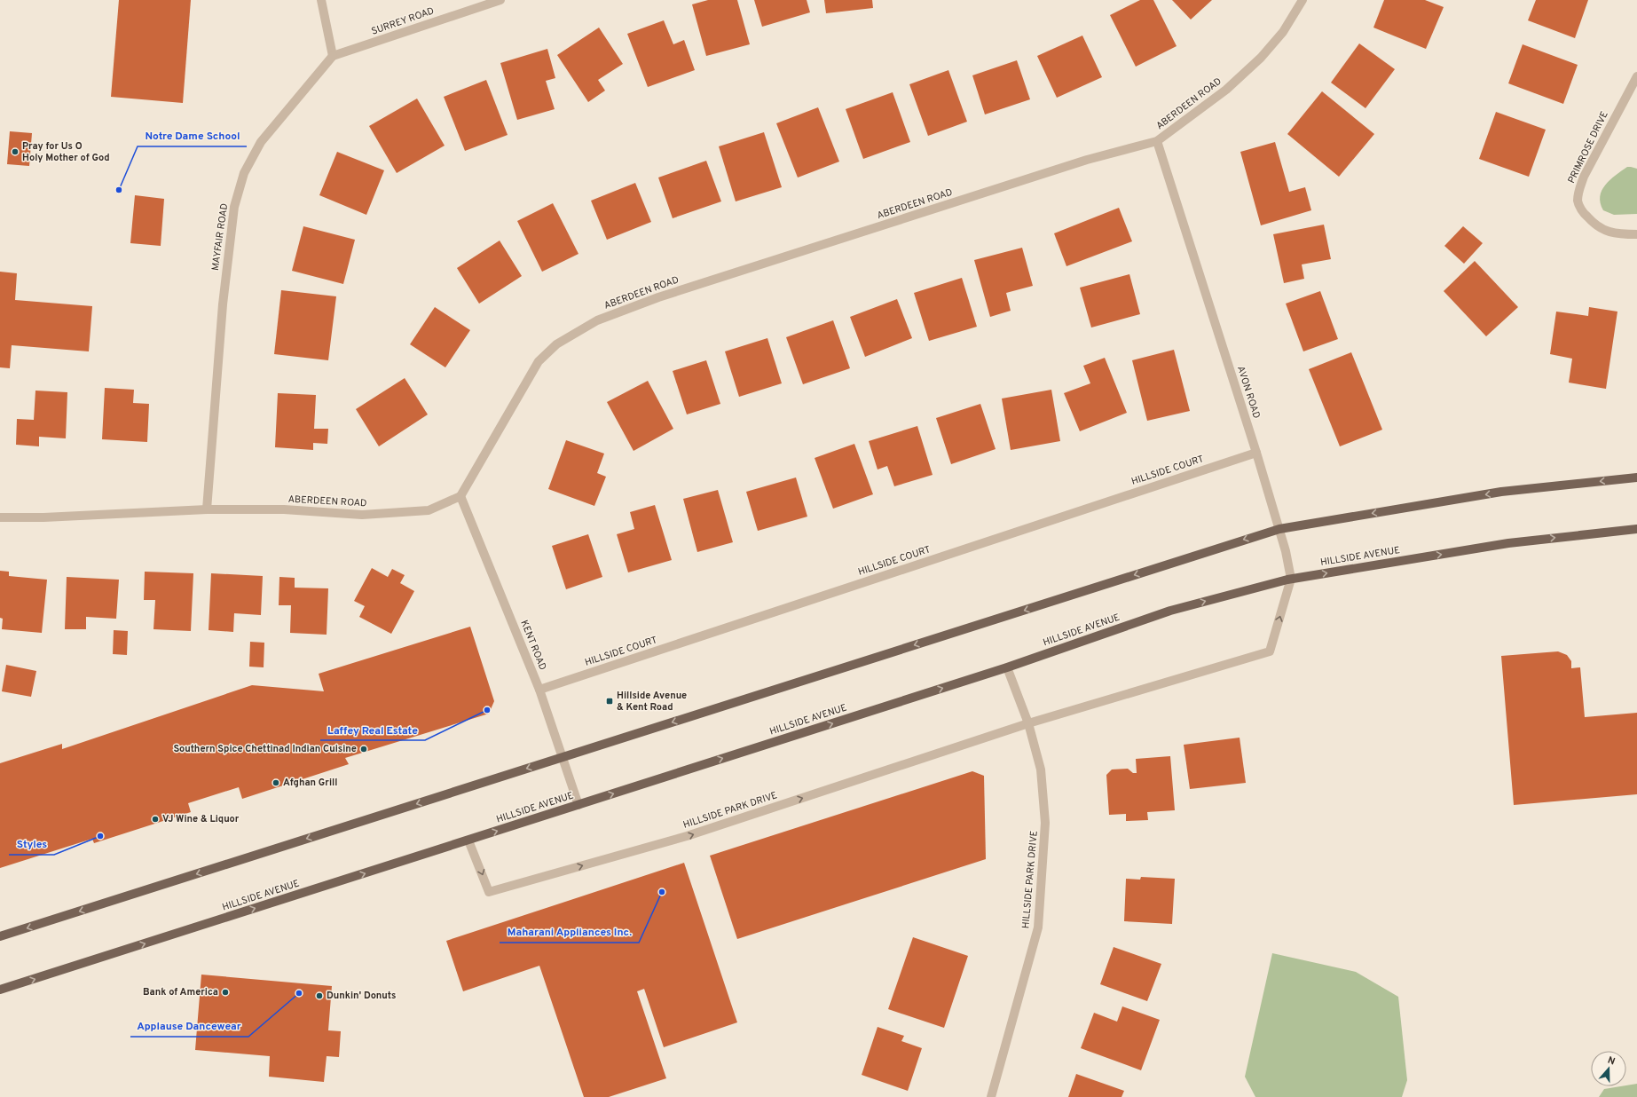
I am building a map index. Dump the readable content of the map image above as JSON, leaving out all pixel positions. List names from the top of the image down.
{
  "streets": {
    "main road": ["HILLSIDE AVENUE"],
    "street": [
      "SURREY ROAD",
      "ABERDEEN ROAD",
      "PRIMROSE DRIVE",
      "MAYFAIR ROAD",
      "AVON ROAD",
      "HILLSIDE COURT",
      "KENT ROAD",
      "HILLSIDE PARK DRIVE"
    ]
  },
  "crossings": [
    ["SURREY ROAD", "MAYFAIR ROAD"],
    ["ABERDEEN ROAD", "MAYFAIR ROAD"],
    ["ABERDEEN ROAD", "AVON ROAD"],
    ["ABERDEEN ROAD", "KENT ROAD"],
    ["AVON ROAD", "HILLSIDE COURT"],
    ["AVON ROAD", "HILLSIDE AVENUE"],
    ["AVON ROAD", "HILLSIDE PARK DRIVE"],
    ["HILLSIDE COURT", "KENT ROAD"],
    ["HILLSIDE AVENUE", "KENT ROAD"],
    ["HILLSIDE AVENUE", "HILLSIDE PARK DRIVE"]
  ],
  "one_way": ["HILLSIDE PARK DRIVE"],
  "places": {
    "other": [
      "Pray for Us O Holy Mother of God",
      "Notre Dame School",
      "Laffey Real Estate",
      "Southern Spice Chettinad Indian Cuisine",
      "Afghan Grill",
      "VJ Wine & Liquor",
      "Styles",
      "Maharani Appliances Inc.",
      "Bank of America",
      "Applause Dancewear",
      "Dunkin' Donuts"
    ],
    "transit": ["Hillside Avenue & Kent Road"]
  },
  "north": "top"
}
